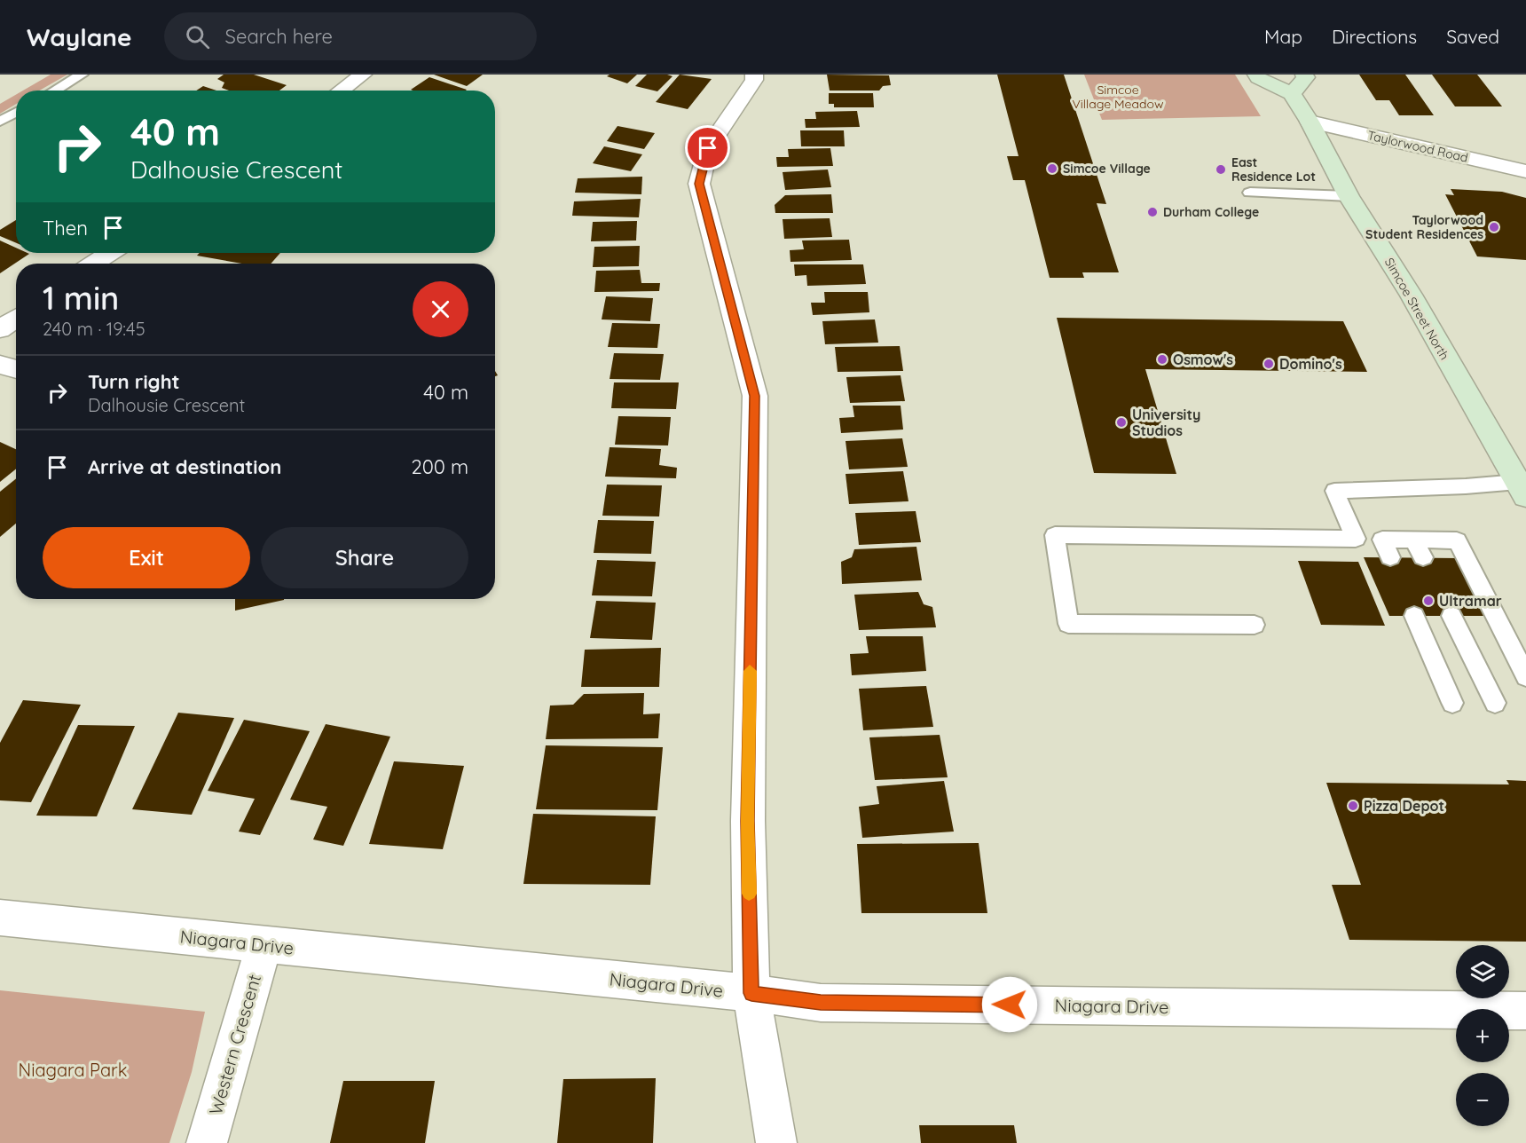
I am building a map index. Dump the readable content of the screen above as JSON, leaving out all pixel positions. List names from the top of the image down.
{
  "streets": {
    "main road": ["Simcoe Street North"],
    "street": ["Taylorwood Road", "Niagara Drive", "Western Crescent"]
  },
  "crossings": [
    ["Taylorwood Road", "Simcoe Street North"],
    ["Niagara Drive", "Western Crescent"]
  ],
  "parks": ["Simcoe Village Meadow", "Niagara Park"],
  "places": [
    "Simcoe Village",
    "East Residence Lot",
    "Durham College",
    "Taylorwood Student Residences",
    "Osmow's",
    "Domino's",
    "University Studios",
    "Ultramar",
    "Pizza Depot"
  ],
  "page": {
    "header": "Waylane",
    "search": "Search here",
    "nav": ["Map", "Directions", "Saved"],
    "turn": ["40 m", "Dalhousie Crescent"],
    "then": "Then",
    "heading": ["1 min", "240 m · 19:45"],
    "list": [
      {
        "name": "Turn right",
        "note": "Dalhousie Crescent",
        "value": "40 m"
      },
      {
        "name": "Arrive at destination",
        "value": "200 m"
      }
    ],
    "buttons": ["Exit", "Share"],
    "map_buttons": ["+", "−"]
  }
}
